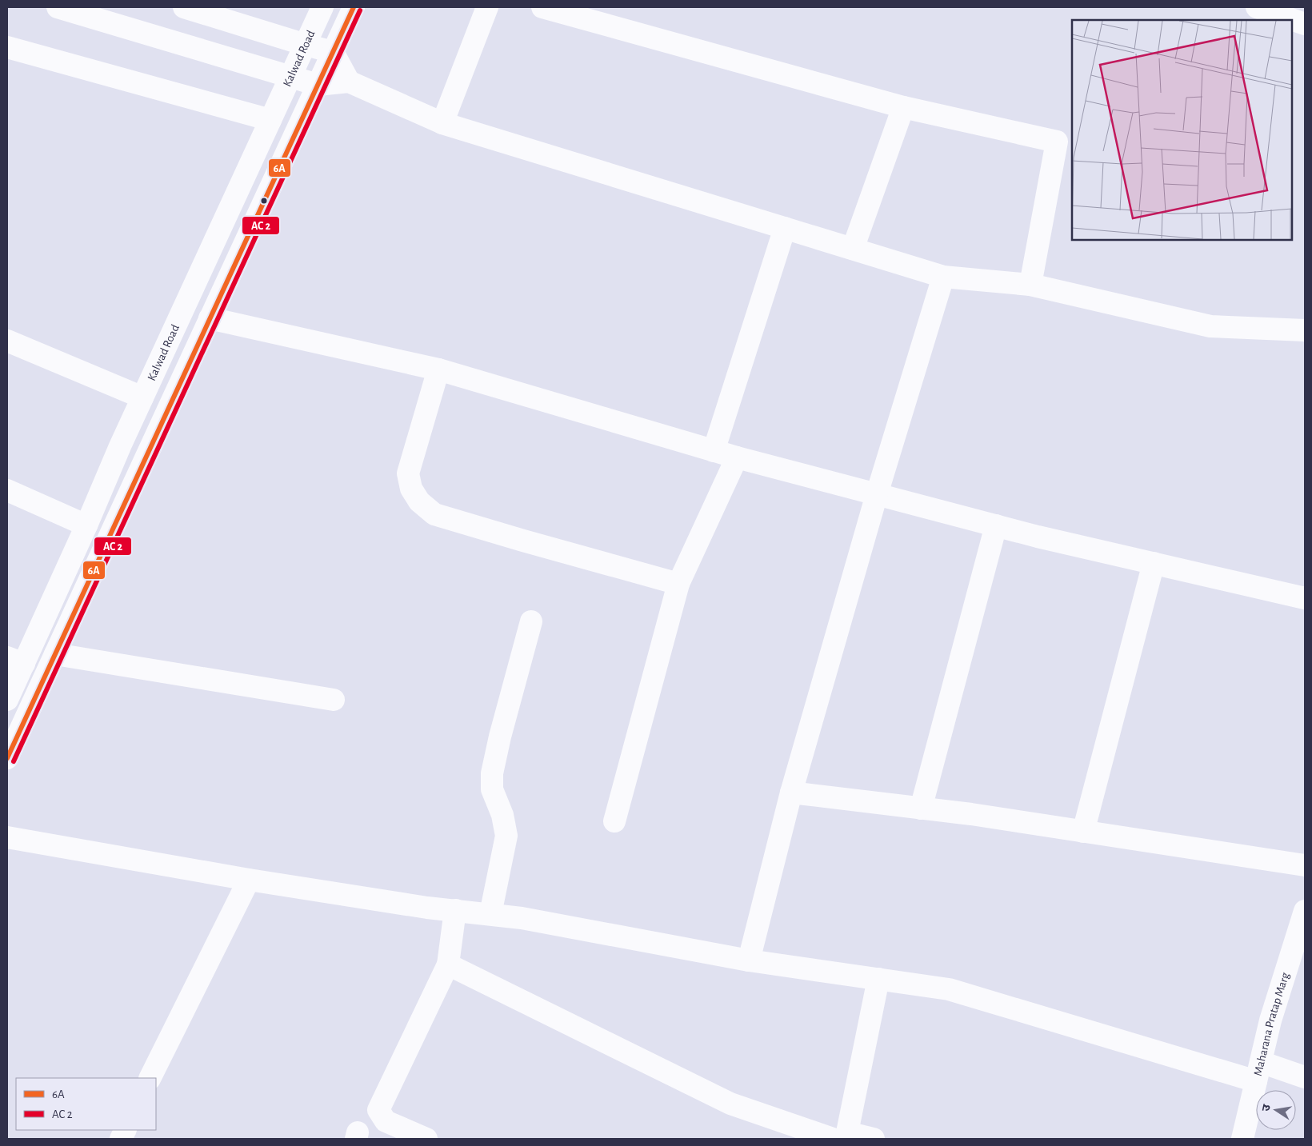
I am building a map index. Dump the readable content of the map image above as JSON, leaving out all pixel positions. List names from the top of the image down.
{
  "streets": {
    "street": ["Kalwad Road", "Maharana Pratap Marg"]
  },
  "lines": ["transit line 6A"],
  "legend": ["6A", "AC 2"],
  "north": "left"
}
